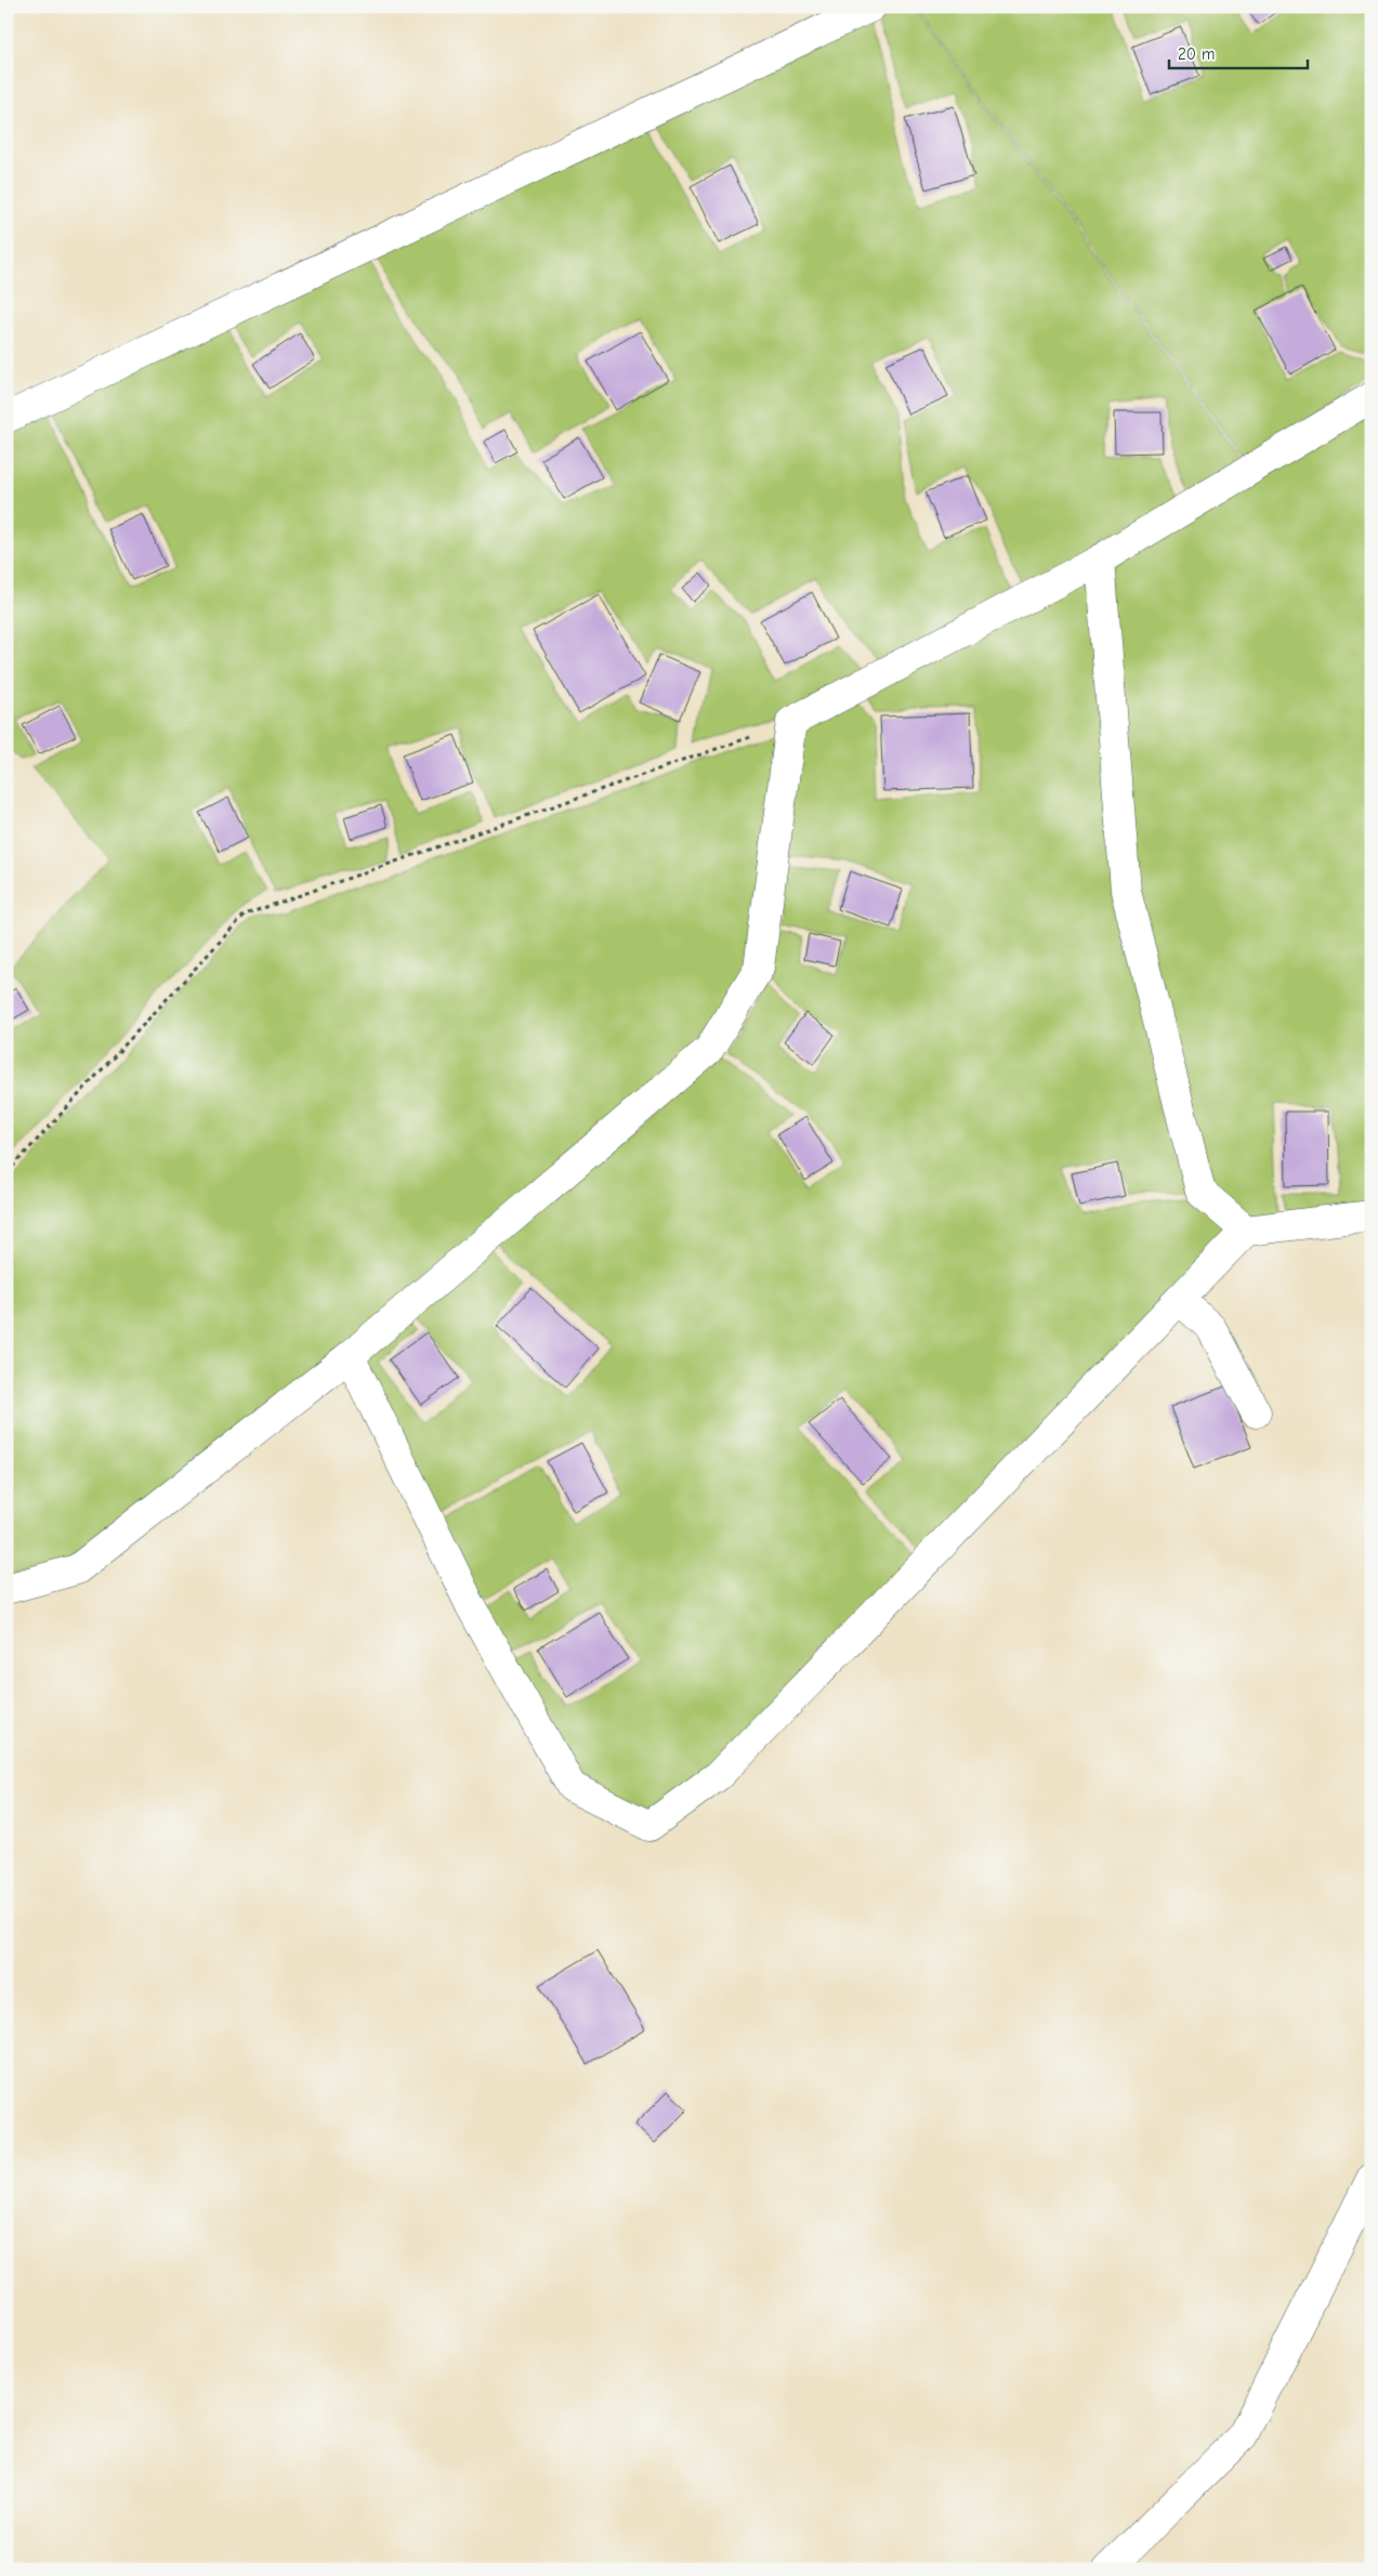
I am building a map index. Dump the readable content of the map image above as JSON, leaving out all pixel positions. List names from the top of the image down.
{
  "scale_bar": "20 m"
}
